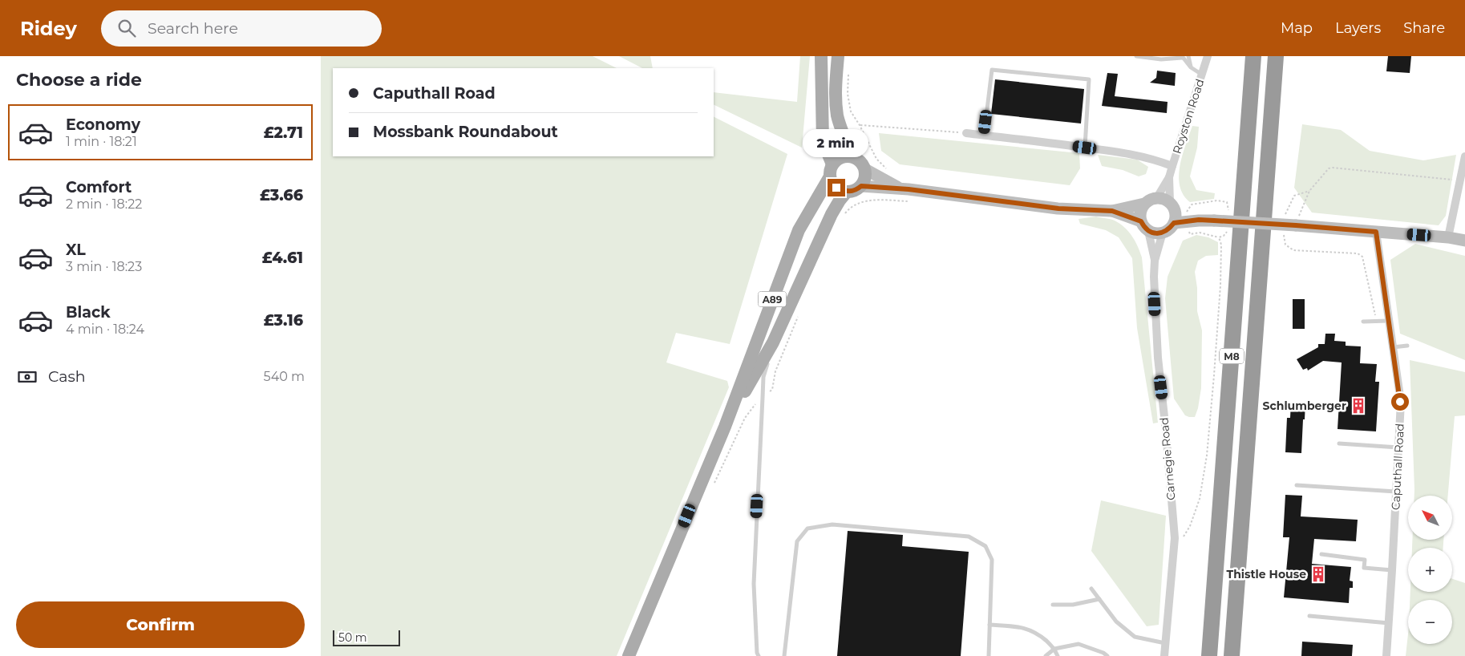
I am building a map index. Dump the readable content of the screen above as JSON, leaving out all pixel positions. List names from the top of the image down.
{
  "streets": {
    "highway": ["M8"],
    "main road": ["A89"],
    "street": ["Royston Road", "Carnegie Road", "Caputhall Road"]
  },
  "crossings": [
    ["Royston Road", "Carnegie Road"]
  ],
  "places": {
    "building": ["Schlumberger", "Thistle House"]
  },
  "scale_bar": "50 m",
  "north": "top left",
  "page": {
    "header": "Ridey",
    "search": "Search here",
    "nav": ["Map", "Layers", "Share"],
    "heading": "Choose a ride",
    "banner": ["Caputhall Road", "Mossbank Roundabout"],
    "list": [
      {
        "name": "Economy",
        "note": "1 min · 18:21",
        "value": "£2.71"
      },
      {
        "name": "Comfort",
        "note": "2 min · 18:22",
        "value": "£3.66"
      },
      {
        "name": "XL",
        "note": "3 min · 18:23",
        "value": "£4.61"
      },
      {
        "name": "Black",
        "note": "4 min · 18:24",
        "value": "£3.16"
      }
    ],
    "bubble": "2 min",
    "pay": ["Cash", "540 m"],
    "map_buttons": ["+", "−"],
    "buttons": "Confirm",
    "scale": "50 m"
  }
}
